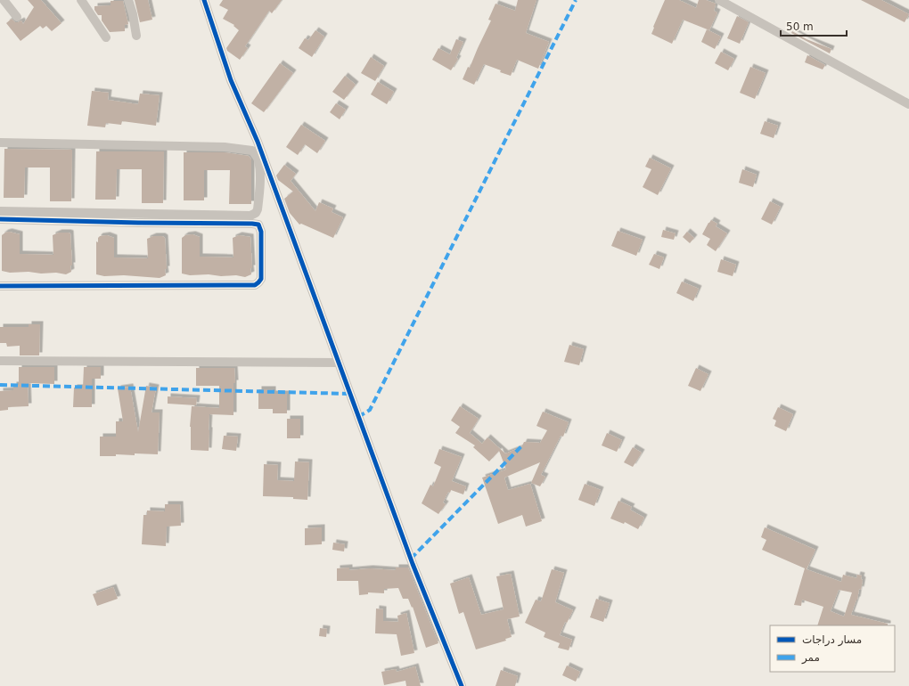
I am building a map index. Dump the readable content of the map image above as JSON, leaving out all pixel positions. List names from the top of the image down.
{
  "legend": ["مسار دراجات", "ممر"],
  "scale_bar": "50 m"
}
